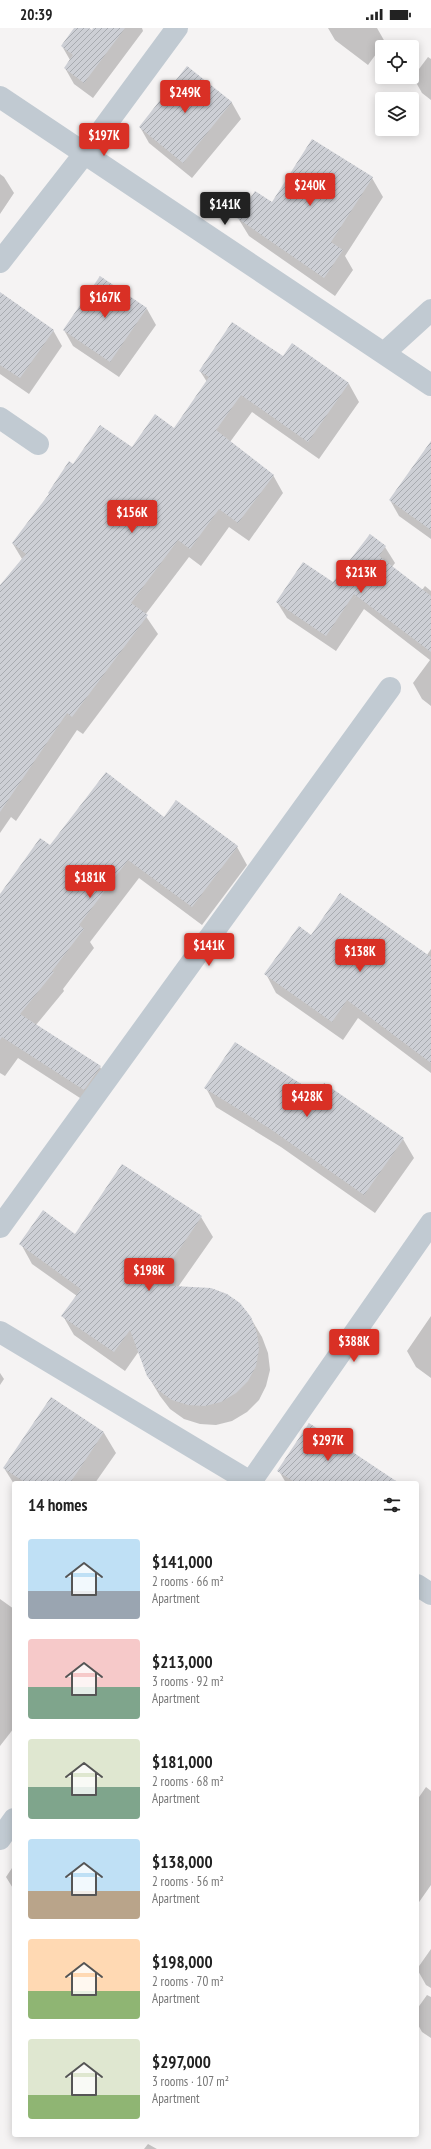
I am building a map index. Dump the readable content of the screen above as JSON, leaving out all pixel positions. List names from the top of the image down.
{
  "page": {
    "status": "20:39",
    "price": [
      "$249K",
      "$197K",
      "$240K",
      "$141K",
      "$167K",
      "$156K",
      "$213K",
      "$181K",
      "$141K",
      "$138K",
      "$428K",
      "$198K",
      "$388K",
      "$297K"
    ],
    "heading": "14 homes",
    "list": [
      {
        "name": "$141,000",
        "note": "2 rooms · 66 m² · Apartment"
      },
      {
        "name": "$213,000",
        "note": "3 rooms · 92 m² · Apartment"
      },
      {
        "name": "$181,000",
        "note": "2 rooms · 68 m² · Apartment"
      },
      {
        "name": "$138,000",
        "note": "2 rooms · 56 m² · Apartment"
      },
      {
        "name": "$198,000",
        "note": "2 rooms · 70 m² · Apartment"
      },
      {
        "name": "$297,000",
        "note": "3 rooms · 107 m² · Apartment"
      }
    ]
  }
}
